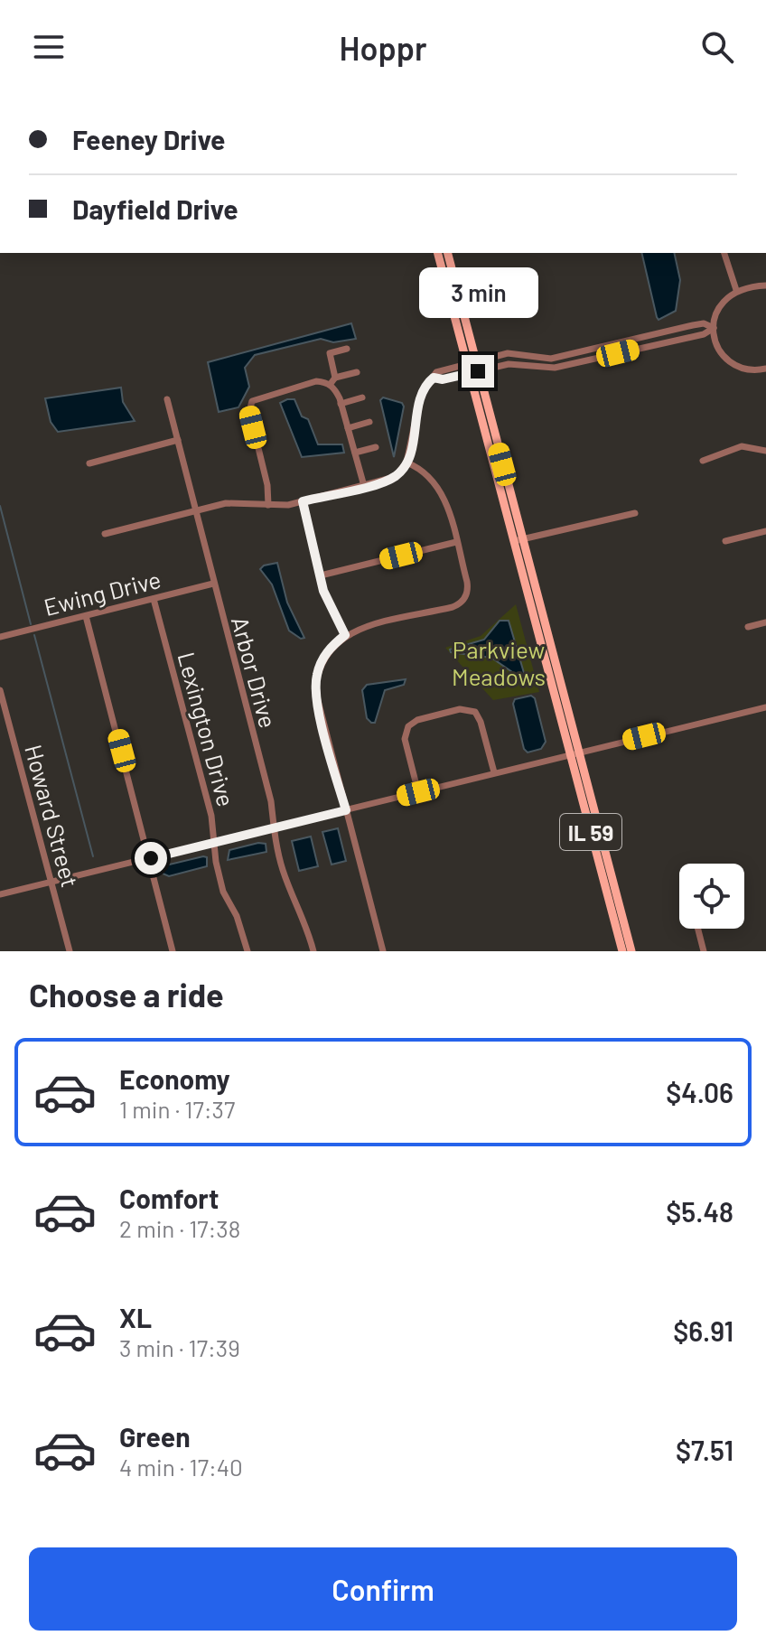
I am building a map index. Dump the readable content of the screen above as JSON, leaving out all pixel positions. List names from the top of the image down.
{
  "streets": {
    "main road": ["IL 59"],
    "street": [
      "Ewing Drive",
      "Arbor Drive",
      "Lexington Drive",
      "Howard Street"
    ]
  },
  "crossings": [
    ["Ewing Drive", "Arbor Drive"],
    ["Ewing Drive", "Lexington Drive"]
  ],
  "parks": ["Parkview Meadows"],
  "page": {
    "header": "Hoppr",
    "banner": ["Feeney Drive", "Dayfield Drive"],
    "bubble": "3 min",
    "heading": "Choose a ride",
    "list": [
      {
        "name": "Economy",
        "note": "1 min · 17:37",
        "value": "$4.06"
      },
      {
        "name": "Comfort",
        "note": "2 min · 17:38",
        "value": "$5.48"
      },
      {
        "name": "XL",
        "note": "3 min · 17:39",
        "value": "$6.91"
      },
      {
        "name": "Green",
        "note": "4 min · 17:40",
        "value": "$7.51"
      }
    ],
    "buttons": "Confirm"
  }
}
